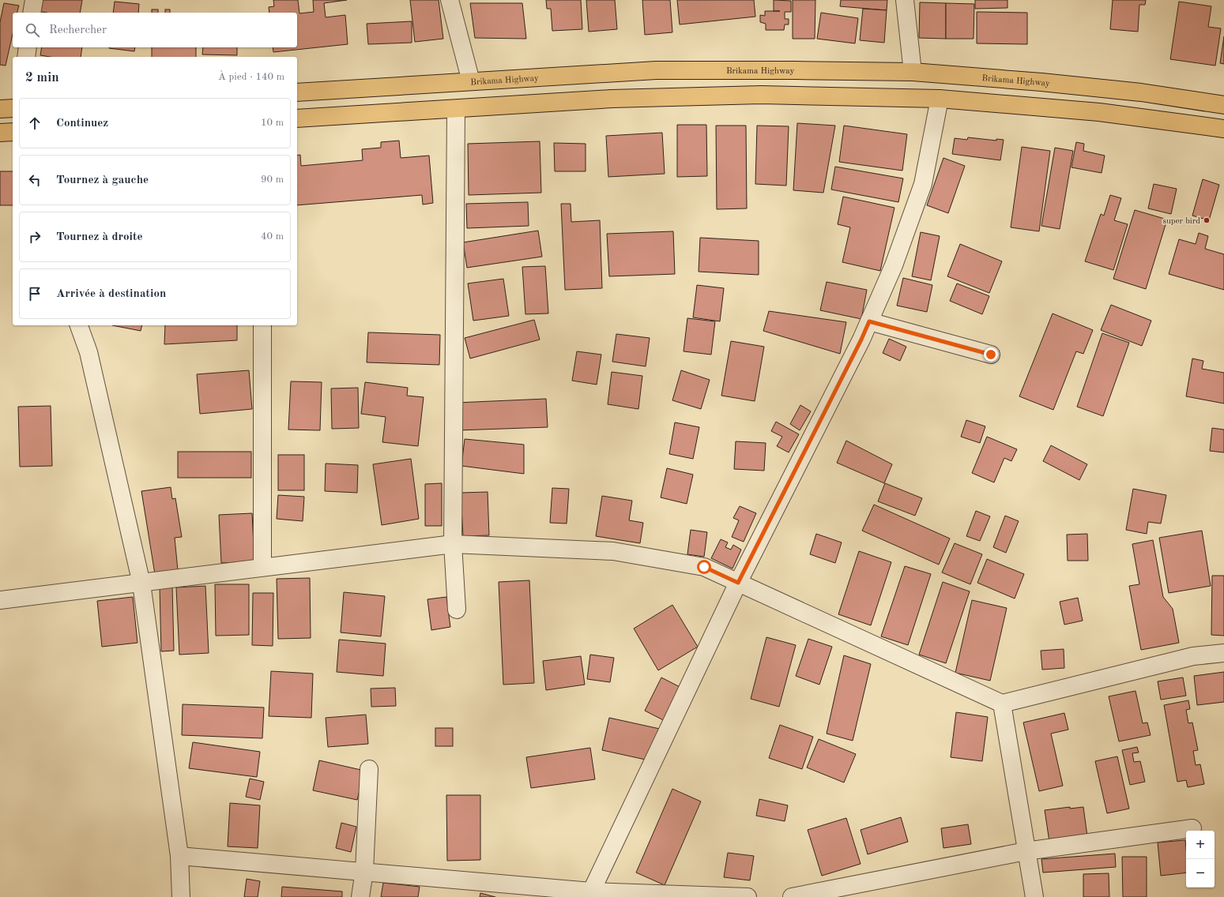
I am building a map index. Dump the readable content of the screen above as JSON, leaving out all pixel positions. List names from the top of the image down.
{
  "streets": {
    "highway": ["Brikama Highway"]
  },
  "places": ["super bird"],
  "page": {
    "search": "Rechercher",
    "heading": ["2 min", "À pied · 140 m"],
    "list": [
      ["Continuez", "10 m"],
      ["Tournez à gauche", "90 m"],
      ["Tournez à droite", "40 m"],
      "Arrivée à destination"
    ],
    "map_buttons": ["+", "−"]
  }
}
